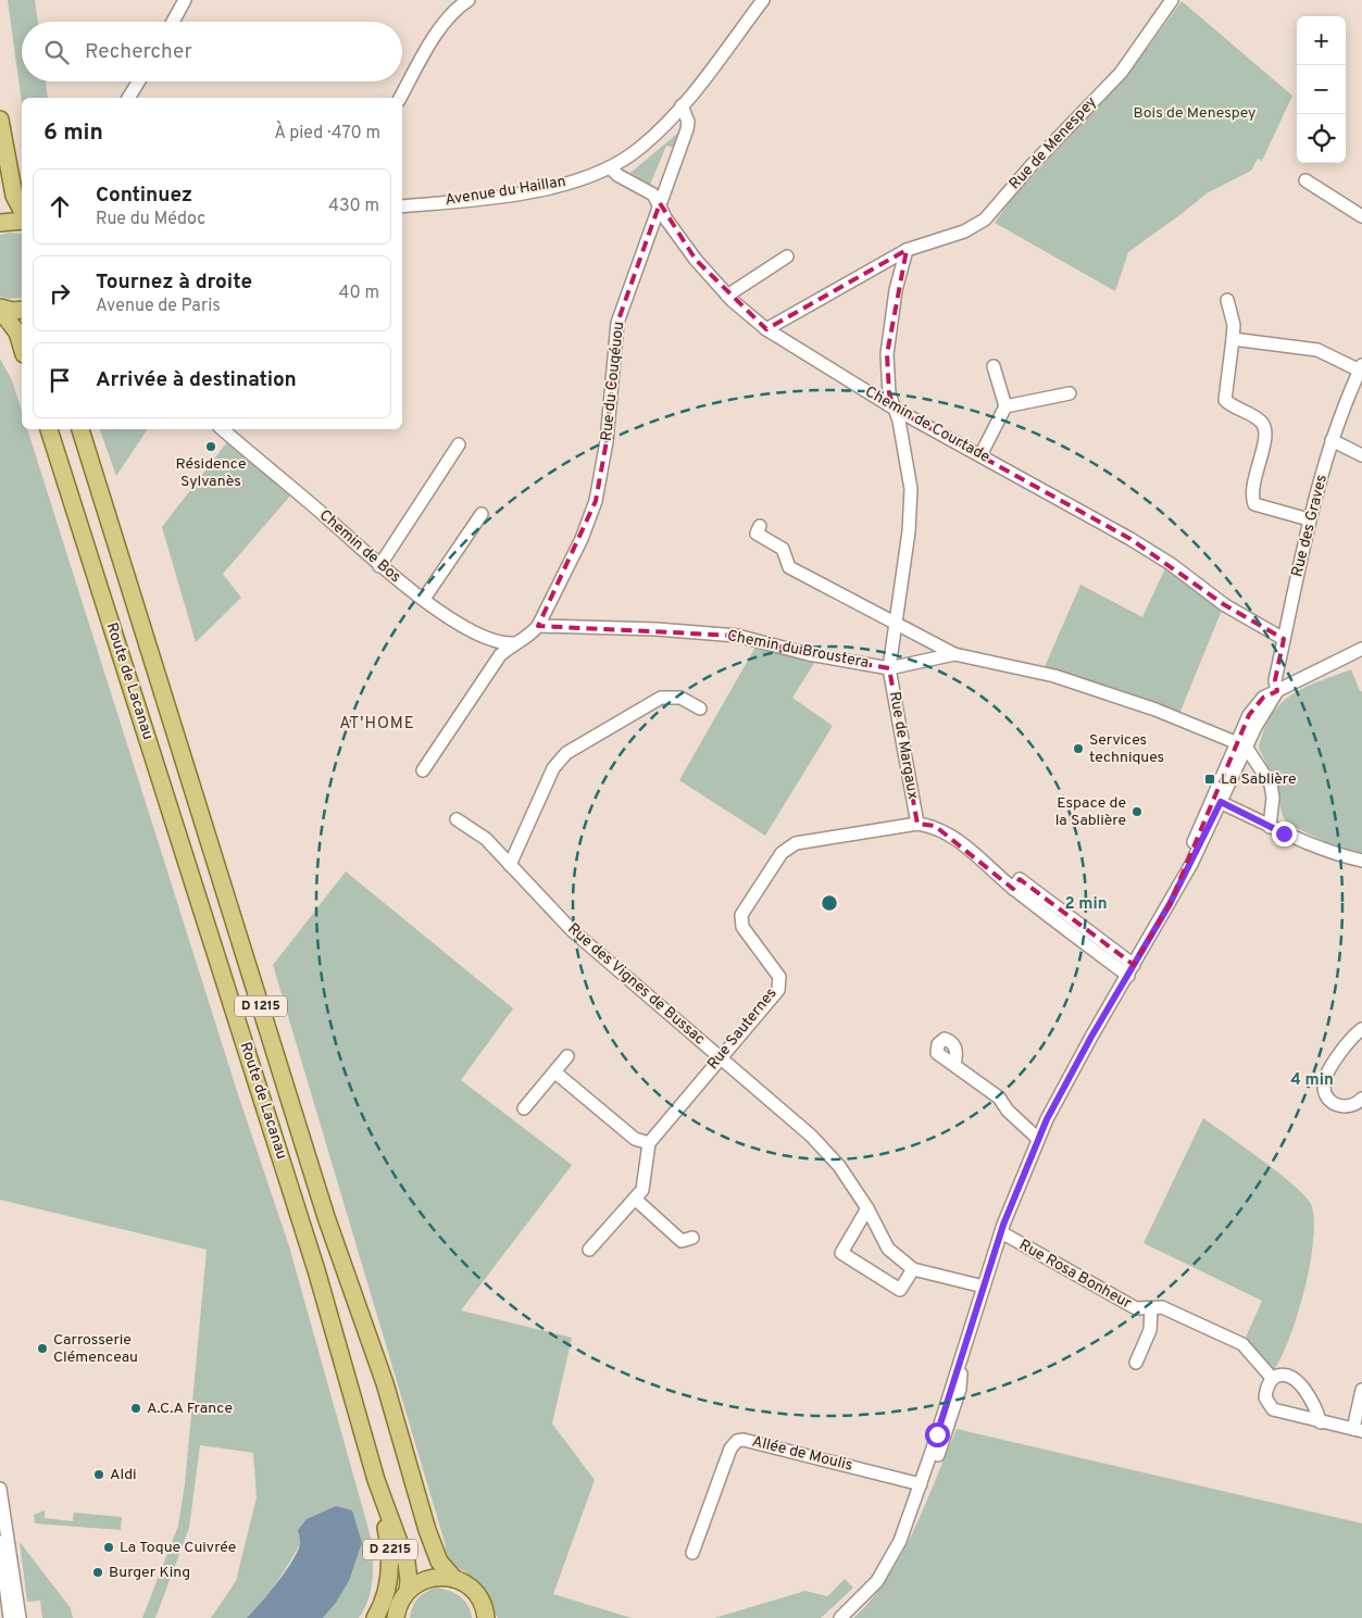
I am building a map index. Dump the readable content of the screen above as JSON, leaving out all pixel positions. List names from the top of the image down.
{
  "streets": {
    "main road": ["Route de Lacanau", "D 1215", "D 2215"],
    "street": [
      "Rue de Menespey",
      "Avenue du Haillan",
      "Rue du Couqéuou",
      "Chemin de Courtade",
      "Rue des Graves",
      "Chemin de Bos",
      "Chemin du Broustera",
      "Rue de Margaux",
      "Rue des Vignes de Bussac",
      "Rue Sauternes",
      "Rue Rosa Bonheur",
      "Allée de Moulis"
    ]
  },
  "crossings": [
    ["Rue de Menespey", "Chemin de Courtade"],
    ["Avenue du Haillan", "Rue du Couqéuou"],
    ["Avenue du Haillan", "Chemin de Courtade"],
    ["Rue du Couqéuou", "Chemin de Courtade"],
    ["Rue du Couqéuou", "Chemin de Bos"],
    ["Rue du Couqéuou", "Chemin du Broustera"],
    ["Chemin de Courtade", "Rue des Graves"],
    ["Chemin de Courtade", "Rue de Margaux"],
    ["Chemin du Broustera", "Rue de Margaux"],
    ["Route de Lacanau", "D 2215"],
    ["Rue de Margaux", "Rue Sauternes"],
    ["Rue des Vignes de Bussac", "Rue Sauternes"]
  ],
  "districts": ["AT'HOME"],
  "parks": ["Bois de Menespey"],
  "places": {
    "other": [
      "Résidence Sylvanès",
      "Services techniques",
      "Espace de la Sablière",
      "Carrosserie Clémenceau",
      "A.C.A France",
      "Aldi",
      "La Toque Cuivrée",
      "Burger King"
    ],
    "transit": ["La Sablière"]
  },
  "page": {
    "map_buttons": ["+", "−"],
    "search": "Rechercher",
    "heading": ["6 min", "À pied · 470 m"],
    "list": [
      ["Continuez", "Rue du Médoc", "430 m"],
      ["Tournez à droite", "Avenue de Paris", "40 m"],
      "Arrivée à destination"
    ]
  },
  "rings": ["2 min", "4 min"]
}
